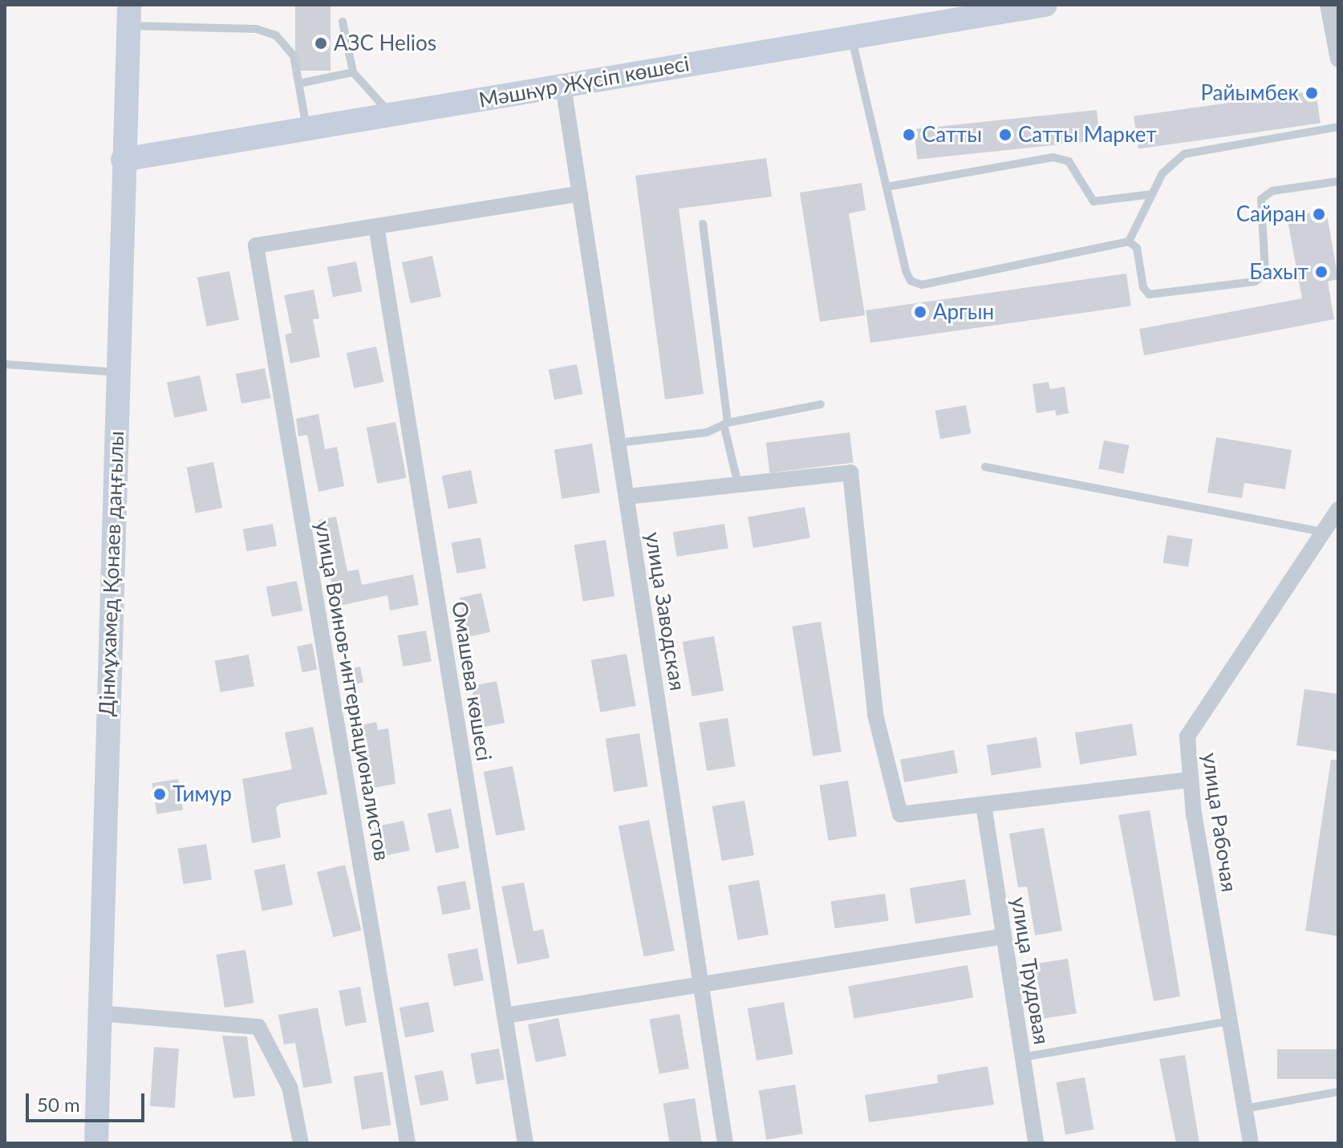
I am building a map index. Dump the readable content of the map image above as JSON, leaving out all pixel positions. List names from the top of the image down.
{
  "streets": {
    "main road": ["Мәшһүр Жүсіп көшесі", "Дінмұхамед Қонаев даңғылы"],
    "street": [
      "улица Заводская",
      "Омашева көшесі",
      "улица Воинов-интернационалистов",
      "улица Рабочая",
      "улица Трудовая"
    ]
  },
  "crossings": [
    ["Мәшһүр Жүсіп көшесі", "Дінмұхамед Қонаев даңғылы"],
    ["Мәшһүр Жүсіп көшесі", "улица Заводская"],
    ["Омашева көшесі", "улица Воинов-интернационалистов"]
  ],
  "places": [
    "АЗС Helios",
    "Райымбек",
    "Сатты",
    "Сатты Маркет",
    "Сайран",
    "Бахыт",
    "Аргын",
    "Тимур"
  ],
  "scale_bar": "50 m"
}
